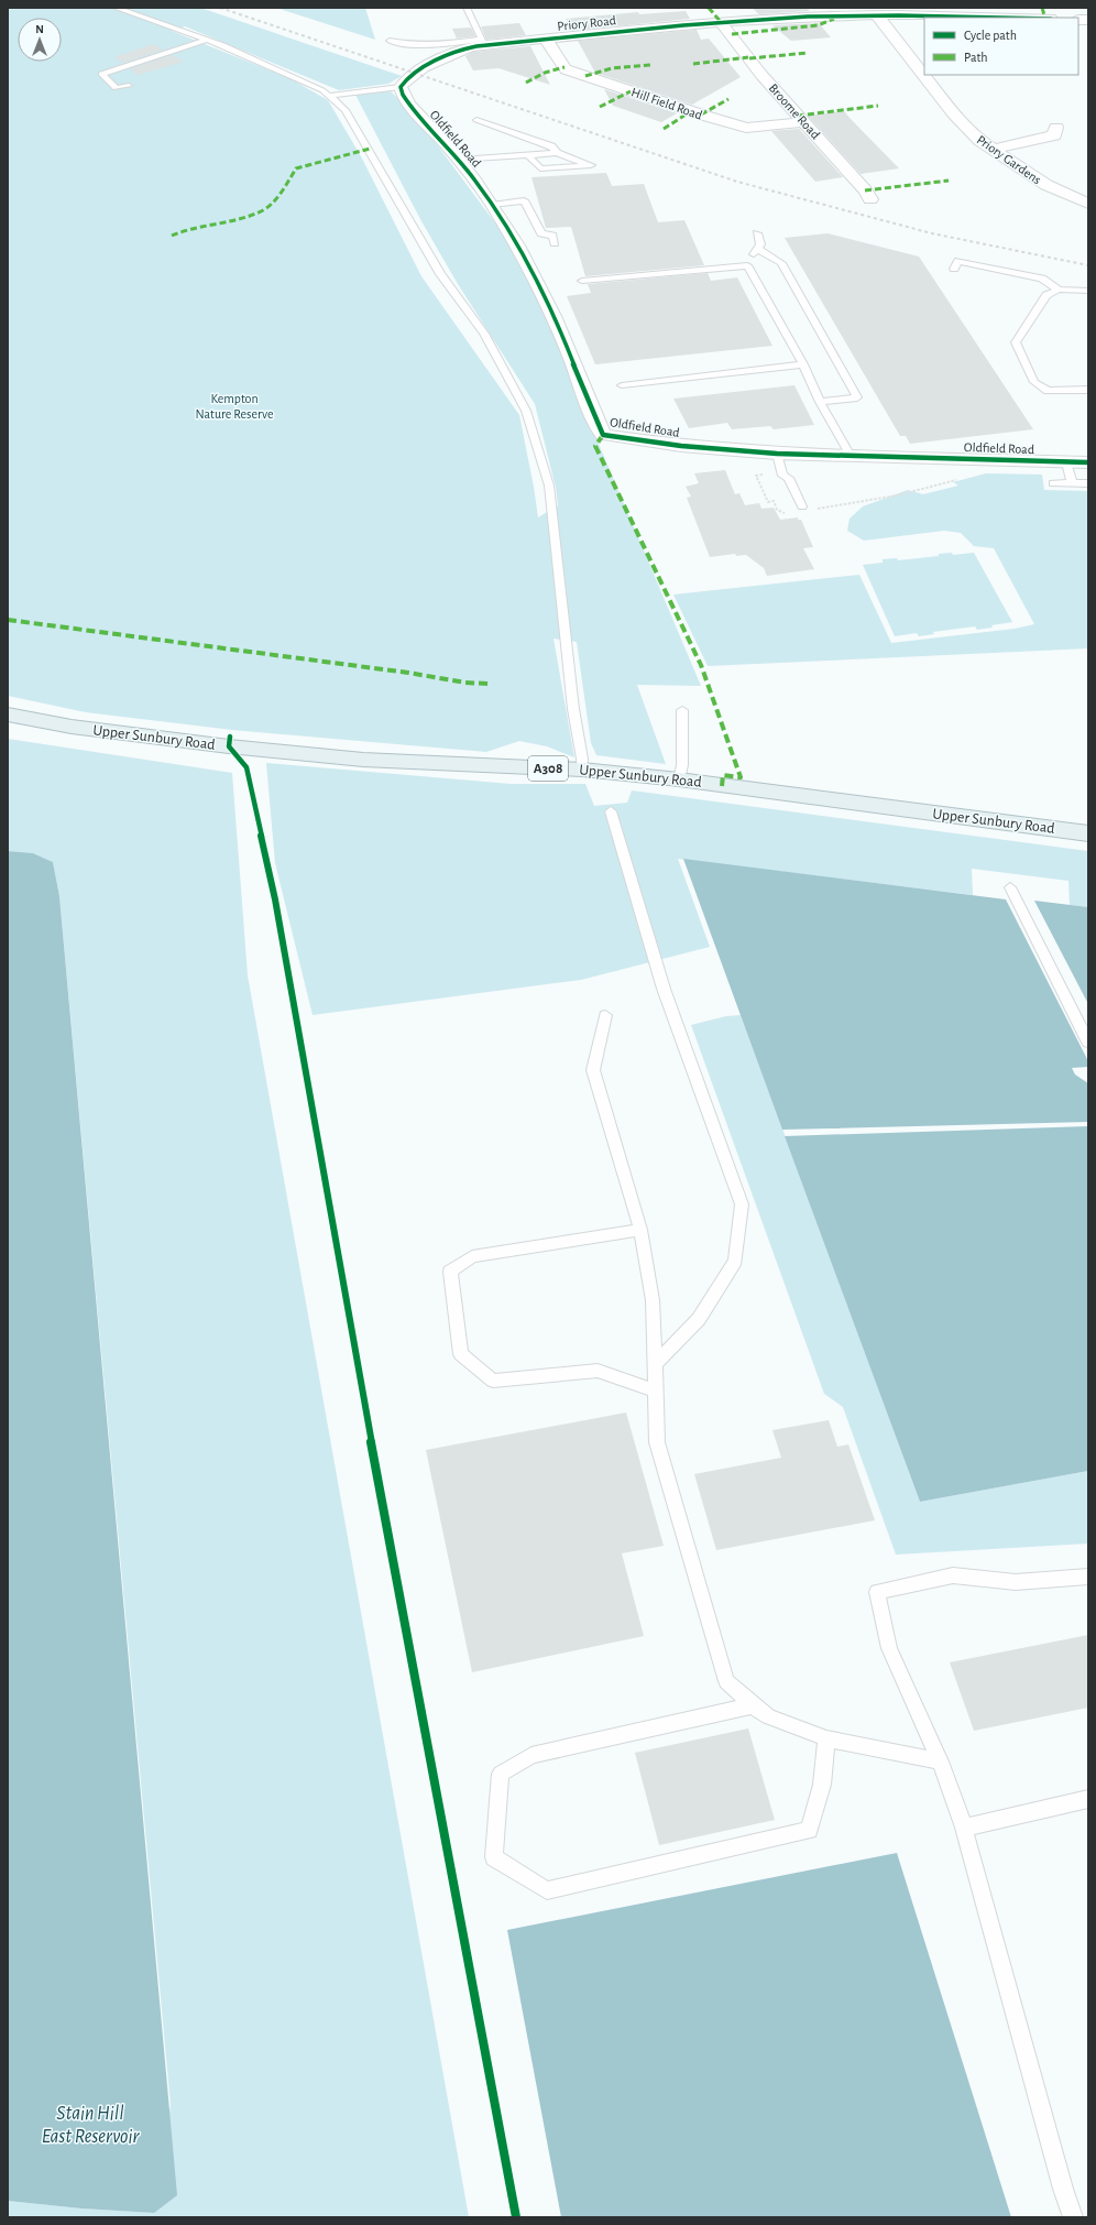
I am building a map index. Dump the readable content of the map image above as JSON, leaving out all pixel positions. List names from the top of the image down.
{
  "streets": {
    "highway": ["Upper Sunbury Road", "A308"],
    "street": [
      "Priory Road",
      "Hill Field Road",
      "Broome Road",
      "Oldfield Road",
      "Priory Gardens"
    ]
  },
  "crossings": [
    ["Priory Road", "Hill Field Road"],
    ["Priory Road", "Broome Road"],
    ["Priory Road", "Oldfield Road"],
    ["Priory Road", "Priory Gardens"],
    ["Hill Field Road", "Broome Road"]
  ],
  "water": ["Stain Hill East Reservoir"],
  "parks": ["Kempton Nature Reserve"],
  "legend": ["Cycle path", "Path"],
  "north": "top"
}
